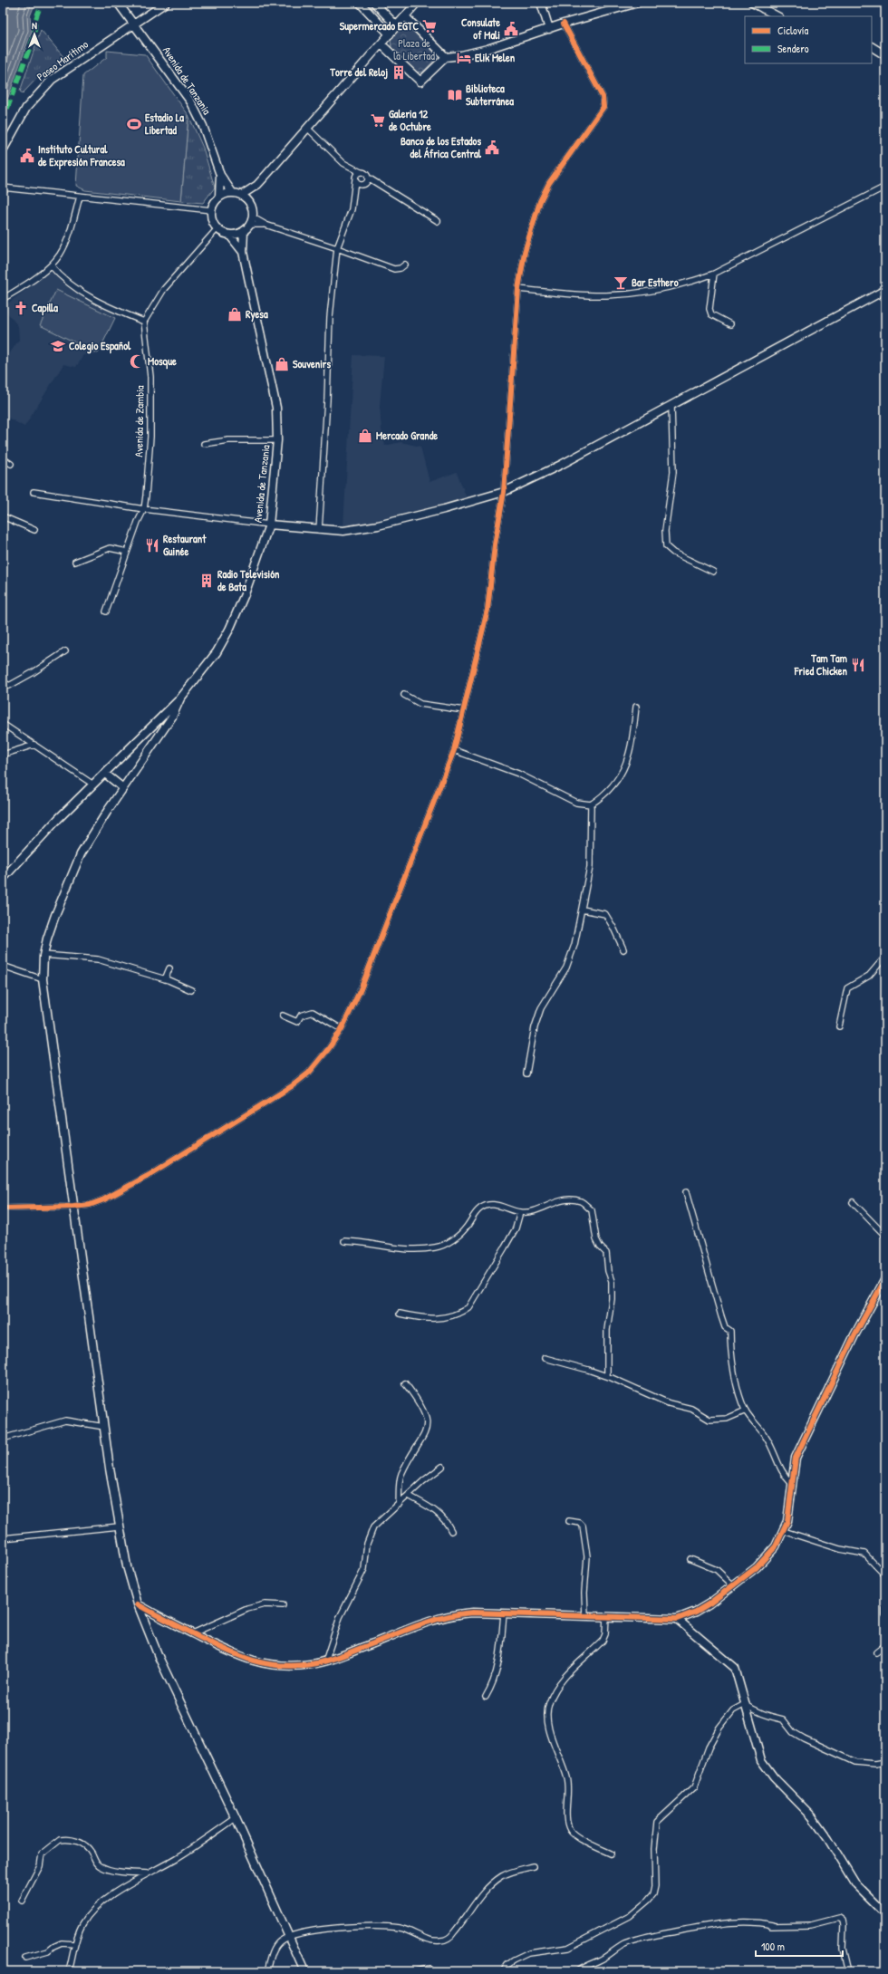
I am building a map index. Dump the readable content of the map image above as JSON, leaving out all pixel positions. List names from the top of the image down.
{
  "streets": {
    "main road": ["Paseo Marítimo", "Avenida de Tanzania"],
    "street": ["Avenida de Zambia"]
  },
  "crossings": [
    ["Paseo Marítimo", "Avenida de Tanzania"]
  ],
  "parks": ["Plaza de la Libertad"],
  "places": {
    "supermarket": ["Supermercado EGTC", "Galeria 12 de Octubre"],
    "public building": ["Consulate of Mali", "Banco de los Estados del África Central", "Instituto Cultural de Expresión Francesa"],
    "hotel": ["Elik Melen"],
    "building": ["Torre del Reloj", "Radio Televisión de Bata"],
    "library": ["Biblioteca Subterránea"],
    "sports": ["Estadio La Libertad"],
    "bar": ["Bar Esthero"],
    "church": ["Capilla"],
    "shop": ["Ryesa", "Souvenirs", "Mercado Grande"],
    "school or university": ["Colegio Español"],
    "mosque": ["Mosque"],
    "restaurant": ["Restaurant Guinée", "Tam Tam Fried Chicken"]
  },
  "legend": ["Ciclovía", "Sendero"],
  "scale_bar": "100 m",
  "north": "top"
}
